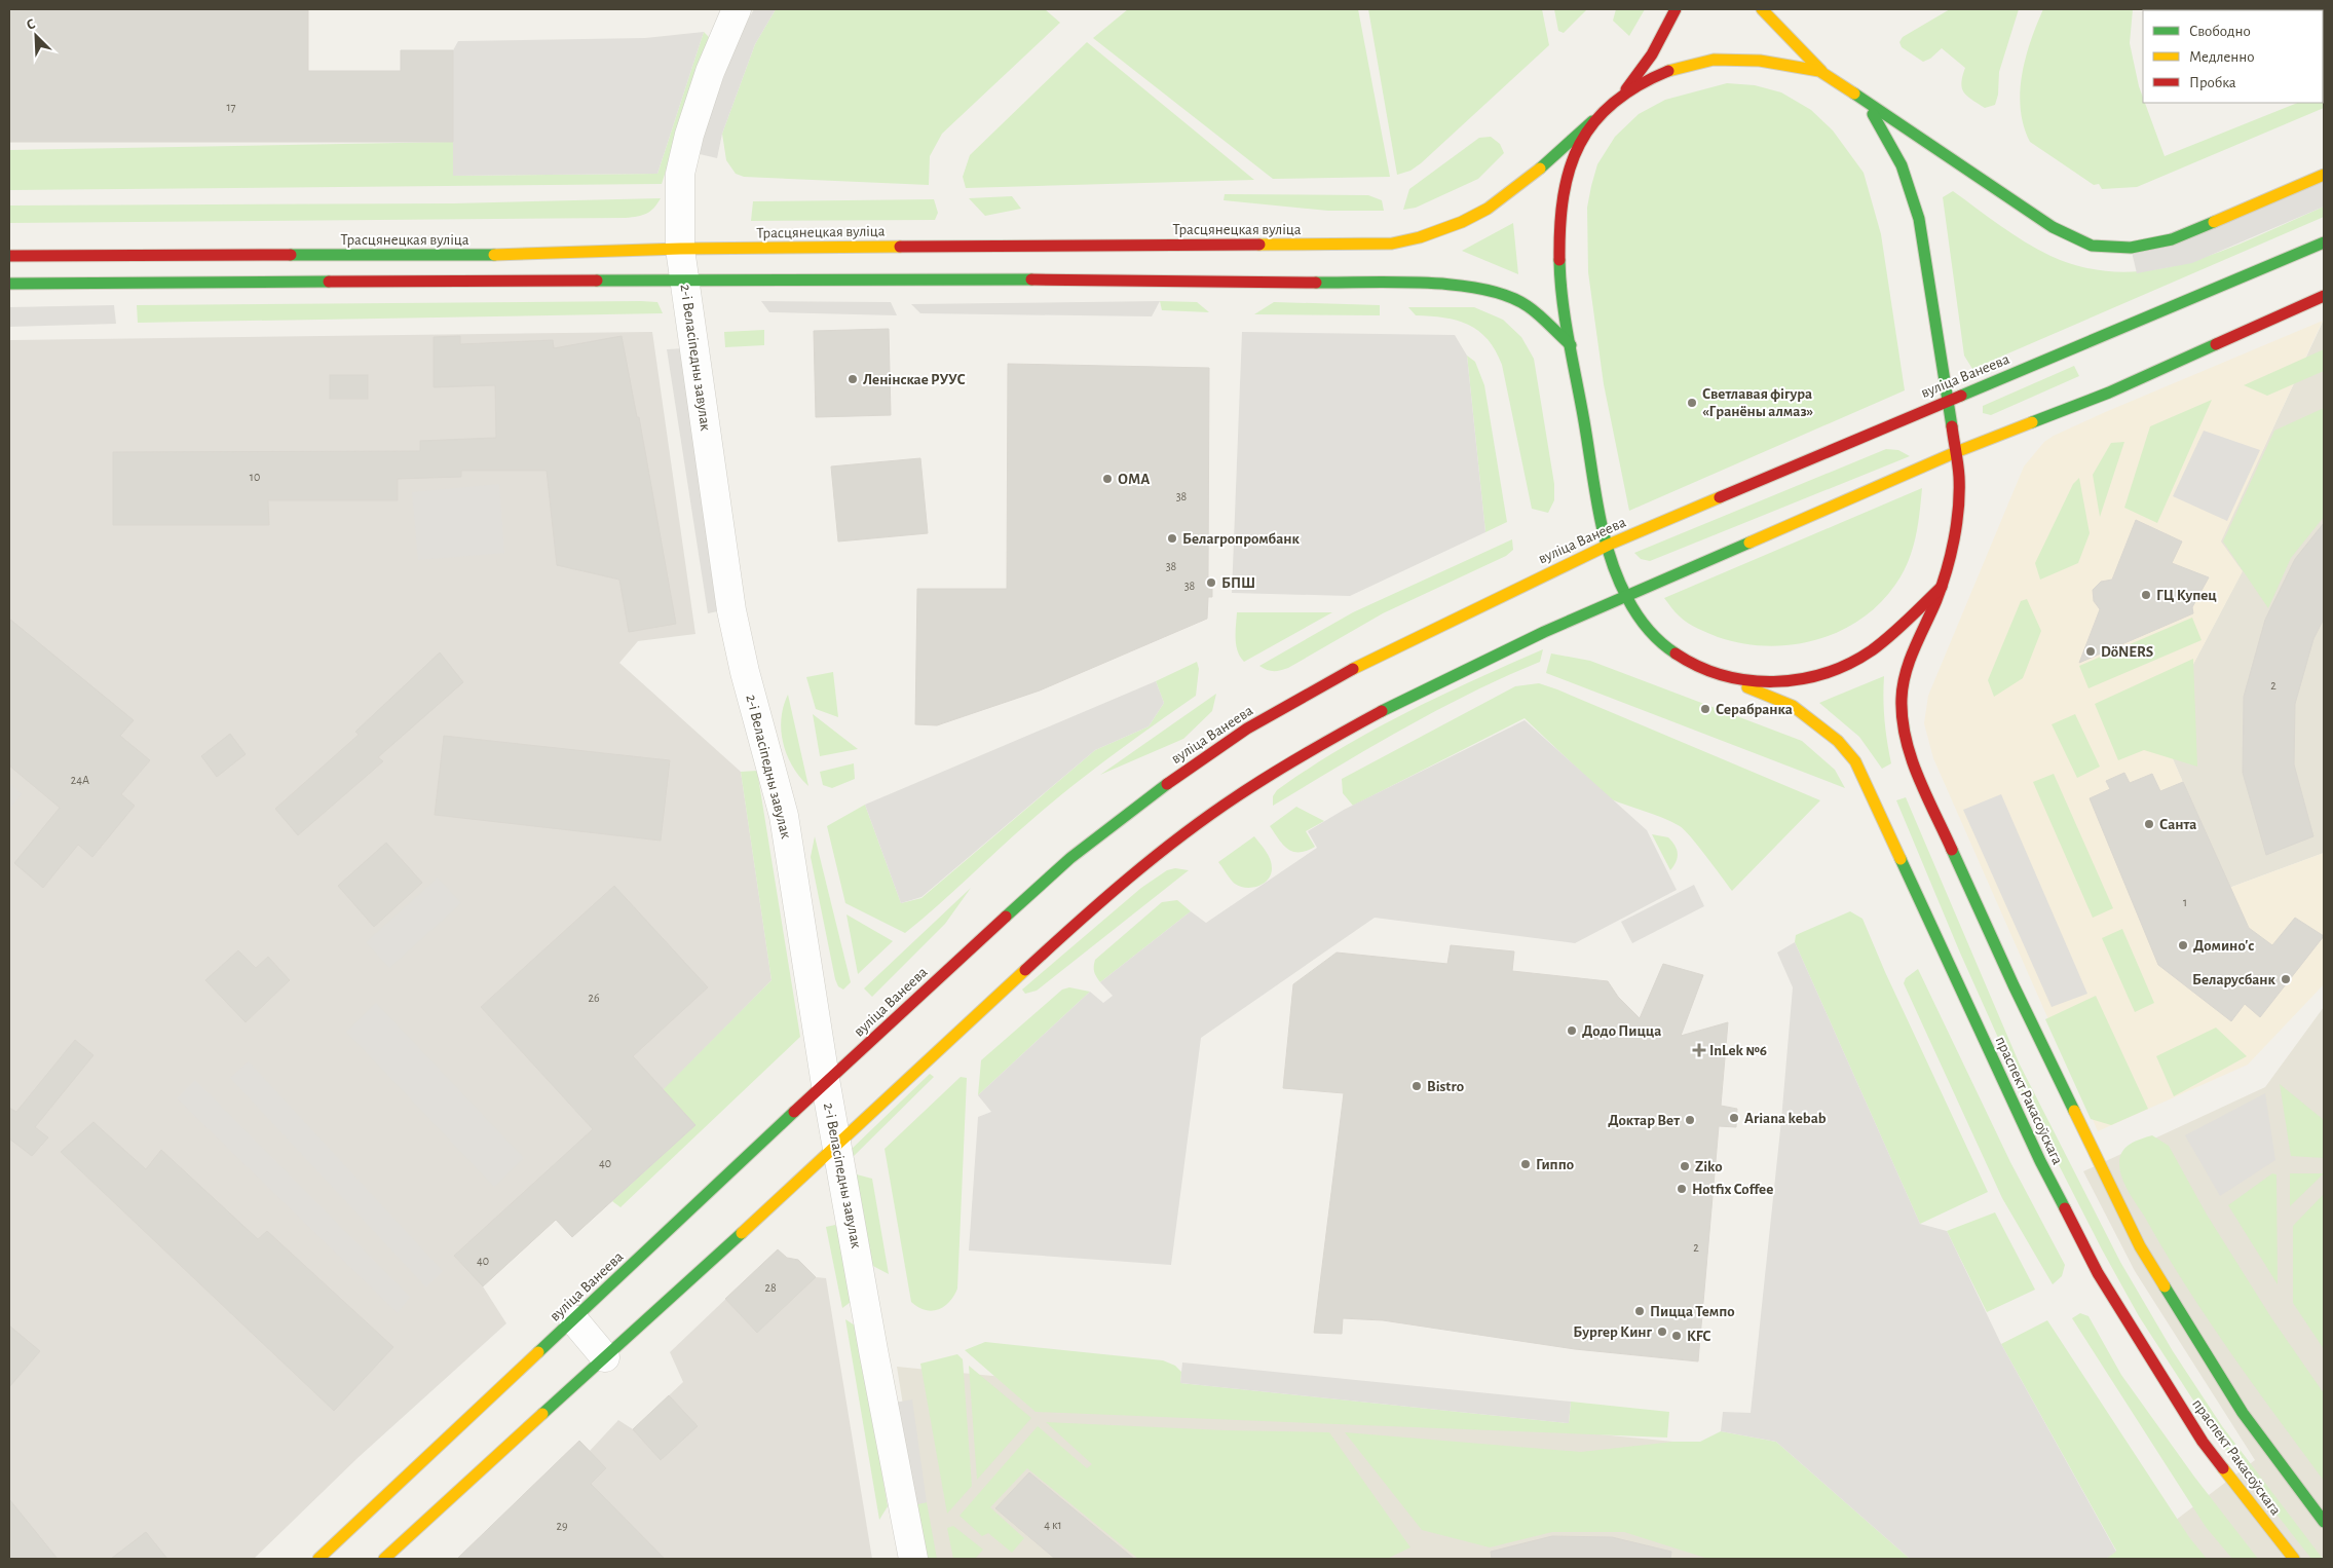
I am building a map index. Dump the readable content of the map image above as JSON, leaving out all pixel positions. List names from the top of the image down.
{
  "streets": {
    "main road": ["Трасцянецкая вуліца", "вуліца Ванеева", "праспект Ракасоўскага"],
    "street": ["2-і Веласіпедны завулак"]
  },
  "crossings": [
    ["Трасцянецкая вуліца", "2-і Веласіпедны завулак"],
    ["Трасцянецкая вуліца", "праспект Ракасоўскага"],
    ["2-і Веласіпедны завулак", "вуліца Ванеева"],
    ["вуліца Ванеева", "праспект Ракасоўскага"]
  ],
  "places": {
    "other": [
      "Ленінскае РУУС",
      "Светлавая фігура «Гранёны алмаз»",
      "ОМА",
      "Белагропромбанк",
      "БПШ",
      "ГЦ Купец",
      "DöNERS",
      "Серабранка",
      "Санта",
      "Домино'c",
      "Беларусбанк",
      "Додо Пицца",
      "Bistro",
      "Ariana kebab",
      "Доктар Вет",
      "Гиппо",
      "Ziko",
      "Hotfix Coffee",
      "Пицца Темпо",
      "Бургер Кинг",
      "KFC"
    ],
    "health": ["InLek №6"]
  },
  "house_numbers": [
    "17",
    "10",
    "38",
    "38",
    "38",
    "2",
    "24А",
    "1",
    "26",
    "40",
    "2",
    "40",
    "28",
    "4 к1",
    "29"
  ],
  "legend": ["Свободно", "Медленно", "Пробка"],
  "north": "top left"
}
